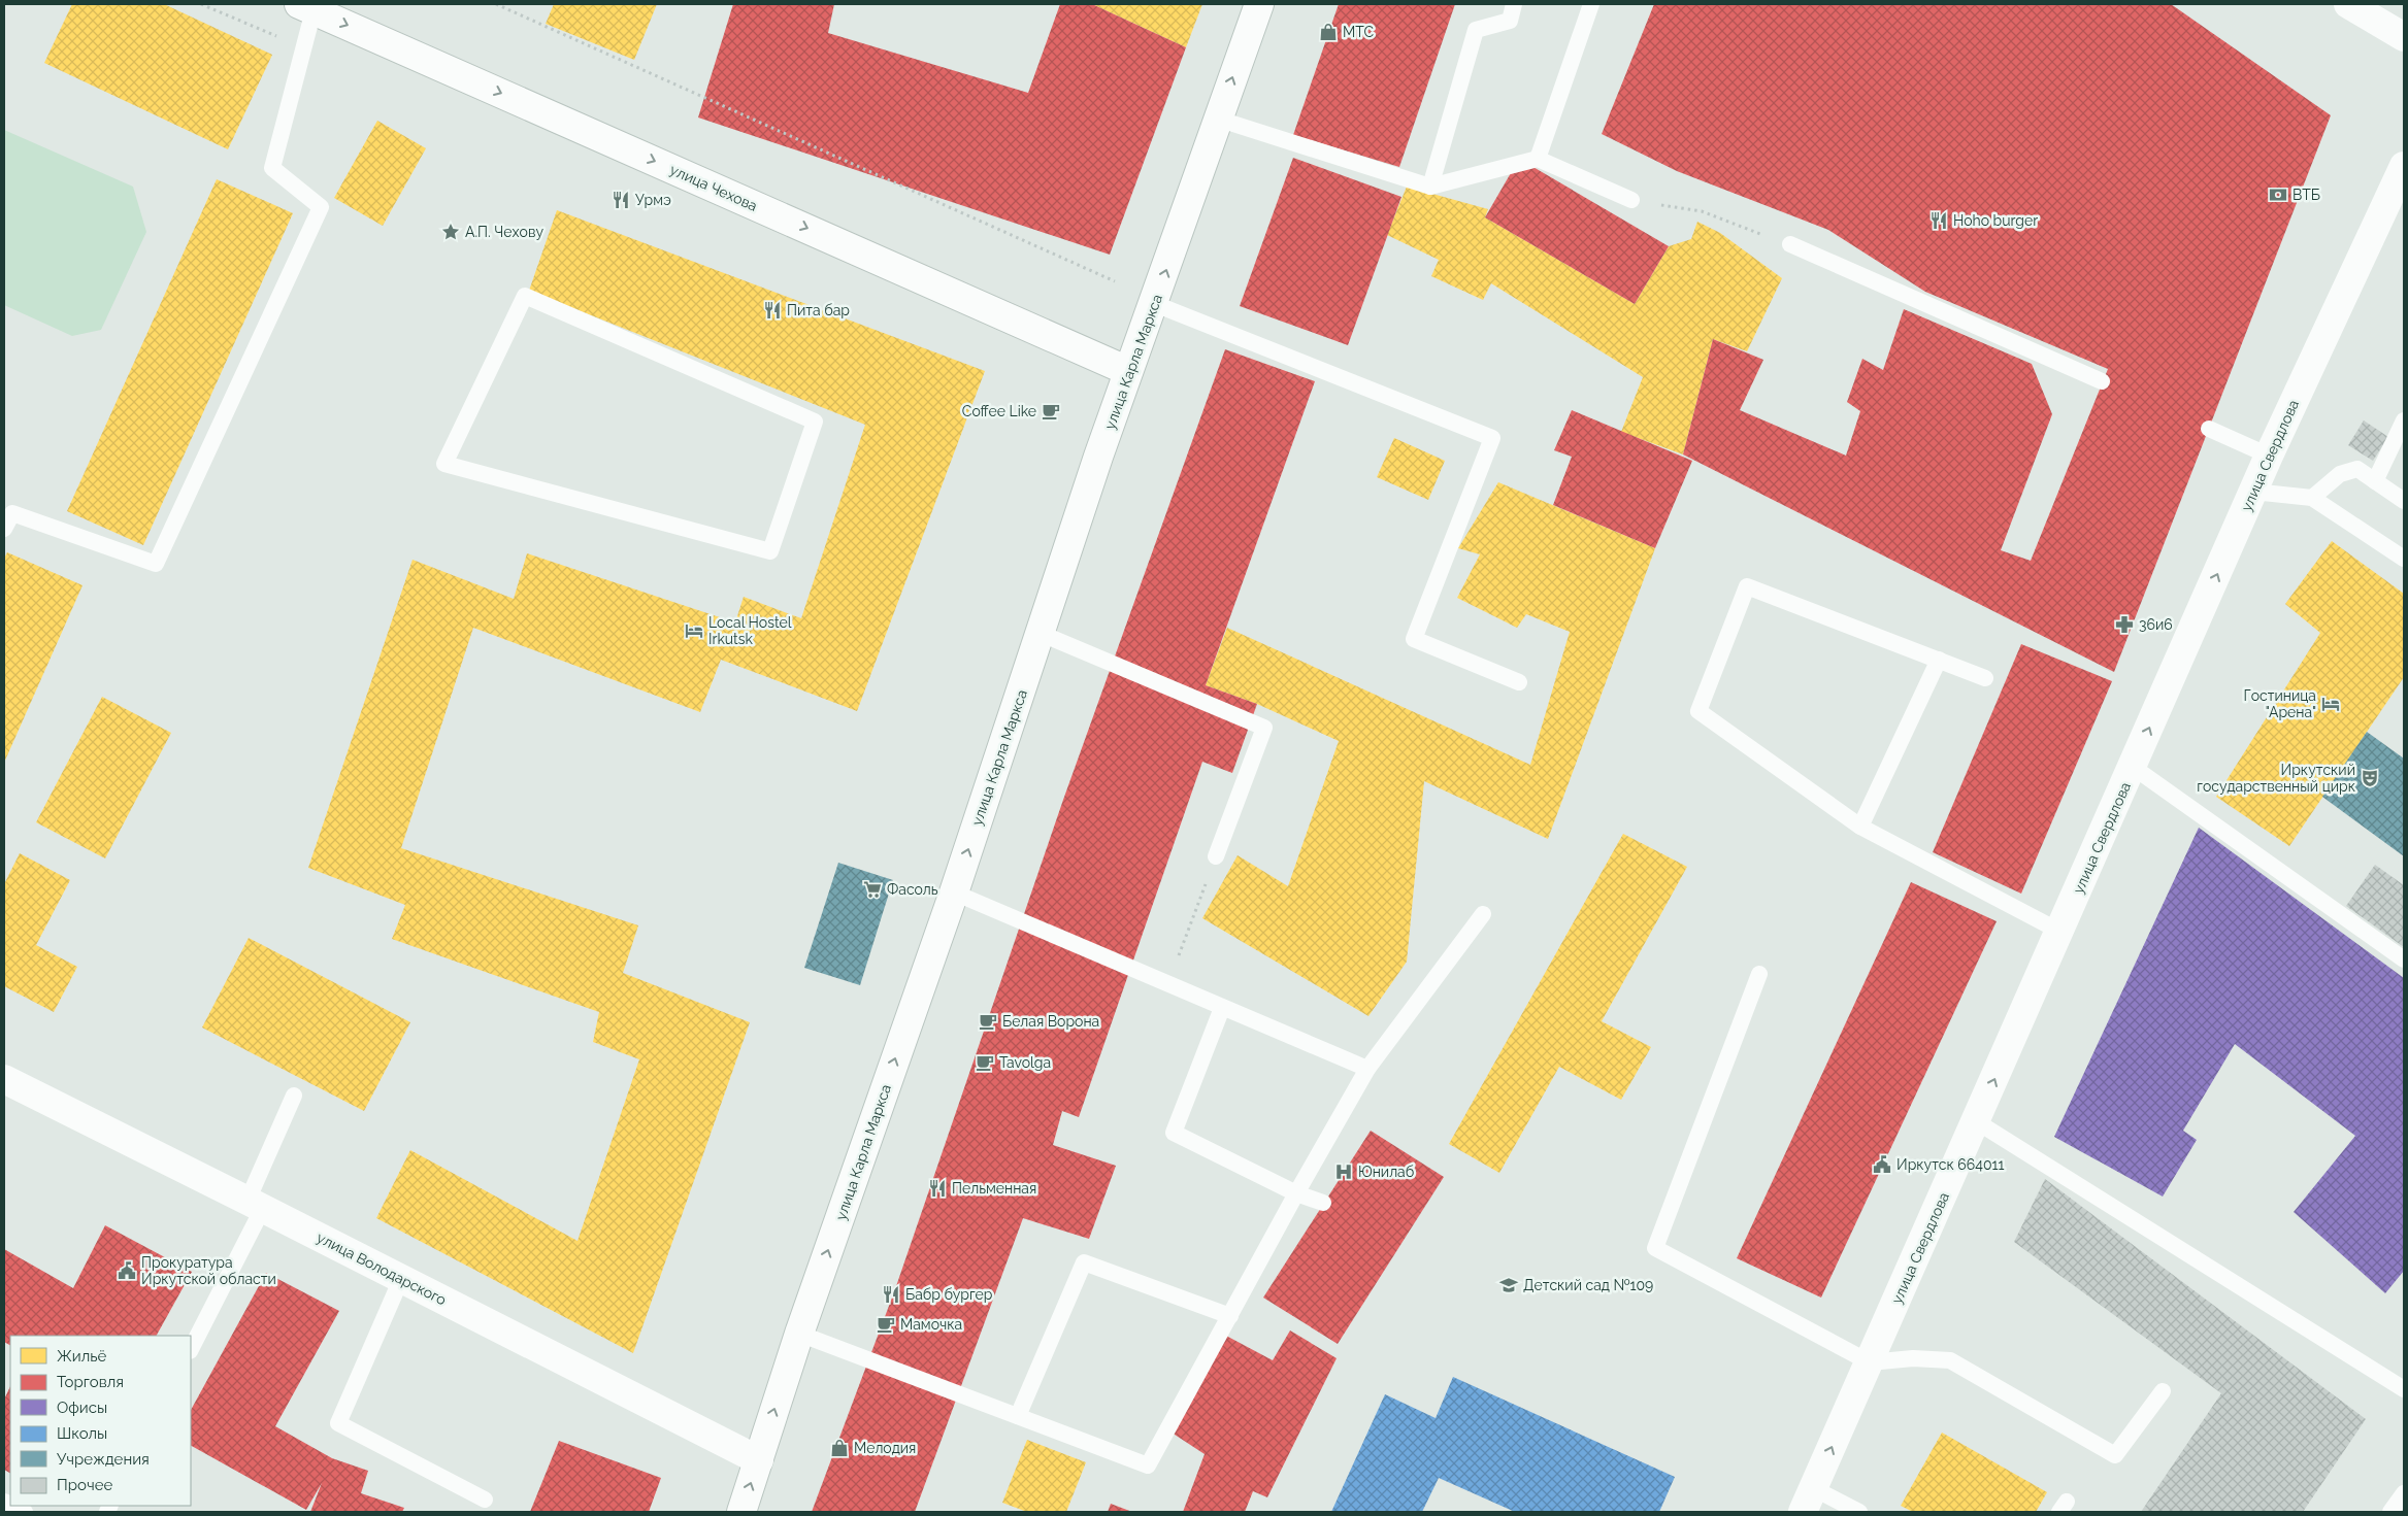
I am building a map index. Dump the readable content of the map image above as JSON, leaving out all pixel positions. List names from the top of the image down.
{
  "streets": {
    "street": [
      "улица Чехова",
      "улица Карла Маркса",
      "улица Свердлова",
      "улица Володарского"
    ]
  },
  "crossings": [
    ["улица Чехова", "улица Карла Маркса"],
    ["улица Карла Маркса", "улица Володарского"]
  ],
  "one_way": ["улица Чехова", "улица Карла Маркса", "улица Свердлова"],
  "places": {
    "shop": ["МТС", "Мелодия"],
    "bank": ["ВТБ"],
    "restaurant": [
      "Урмэ",
      "Hoho burger",
      "Пита бар",
      "Пельменная",
      "Бабр бургер"
    ],
    "place": ["А.П. Чехову"],
    "cafe": [
      "Coffee Like",
      "Белая Ворона",
      "Tavolga",
      "Мамочка"
    ],
    "pharmacy": ["36и6"],
    "hotel": ["Local Hostel Irkutsk", "Гостиница \"Арена\""],
    "theatre": ["Иркутский государственный цирк"],
    "supermarket": ["Фасоль"],
    "public building": ["Иркутск 664011", "Прокуратура Иркутской области"],
    "hospital": ["Юнилаб"],
    "school or university": ["Детский сад №109"]
  },
  "legend": [
    "Жильё",
    "Торговля",
    "Офисы",
    "Школы",
    "Учреждения",
    "Прочее"
  ]
}
